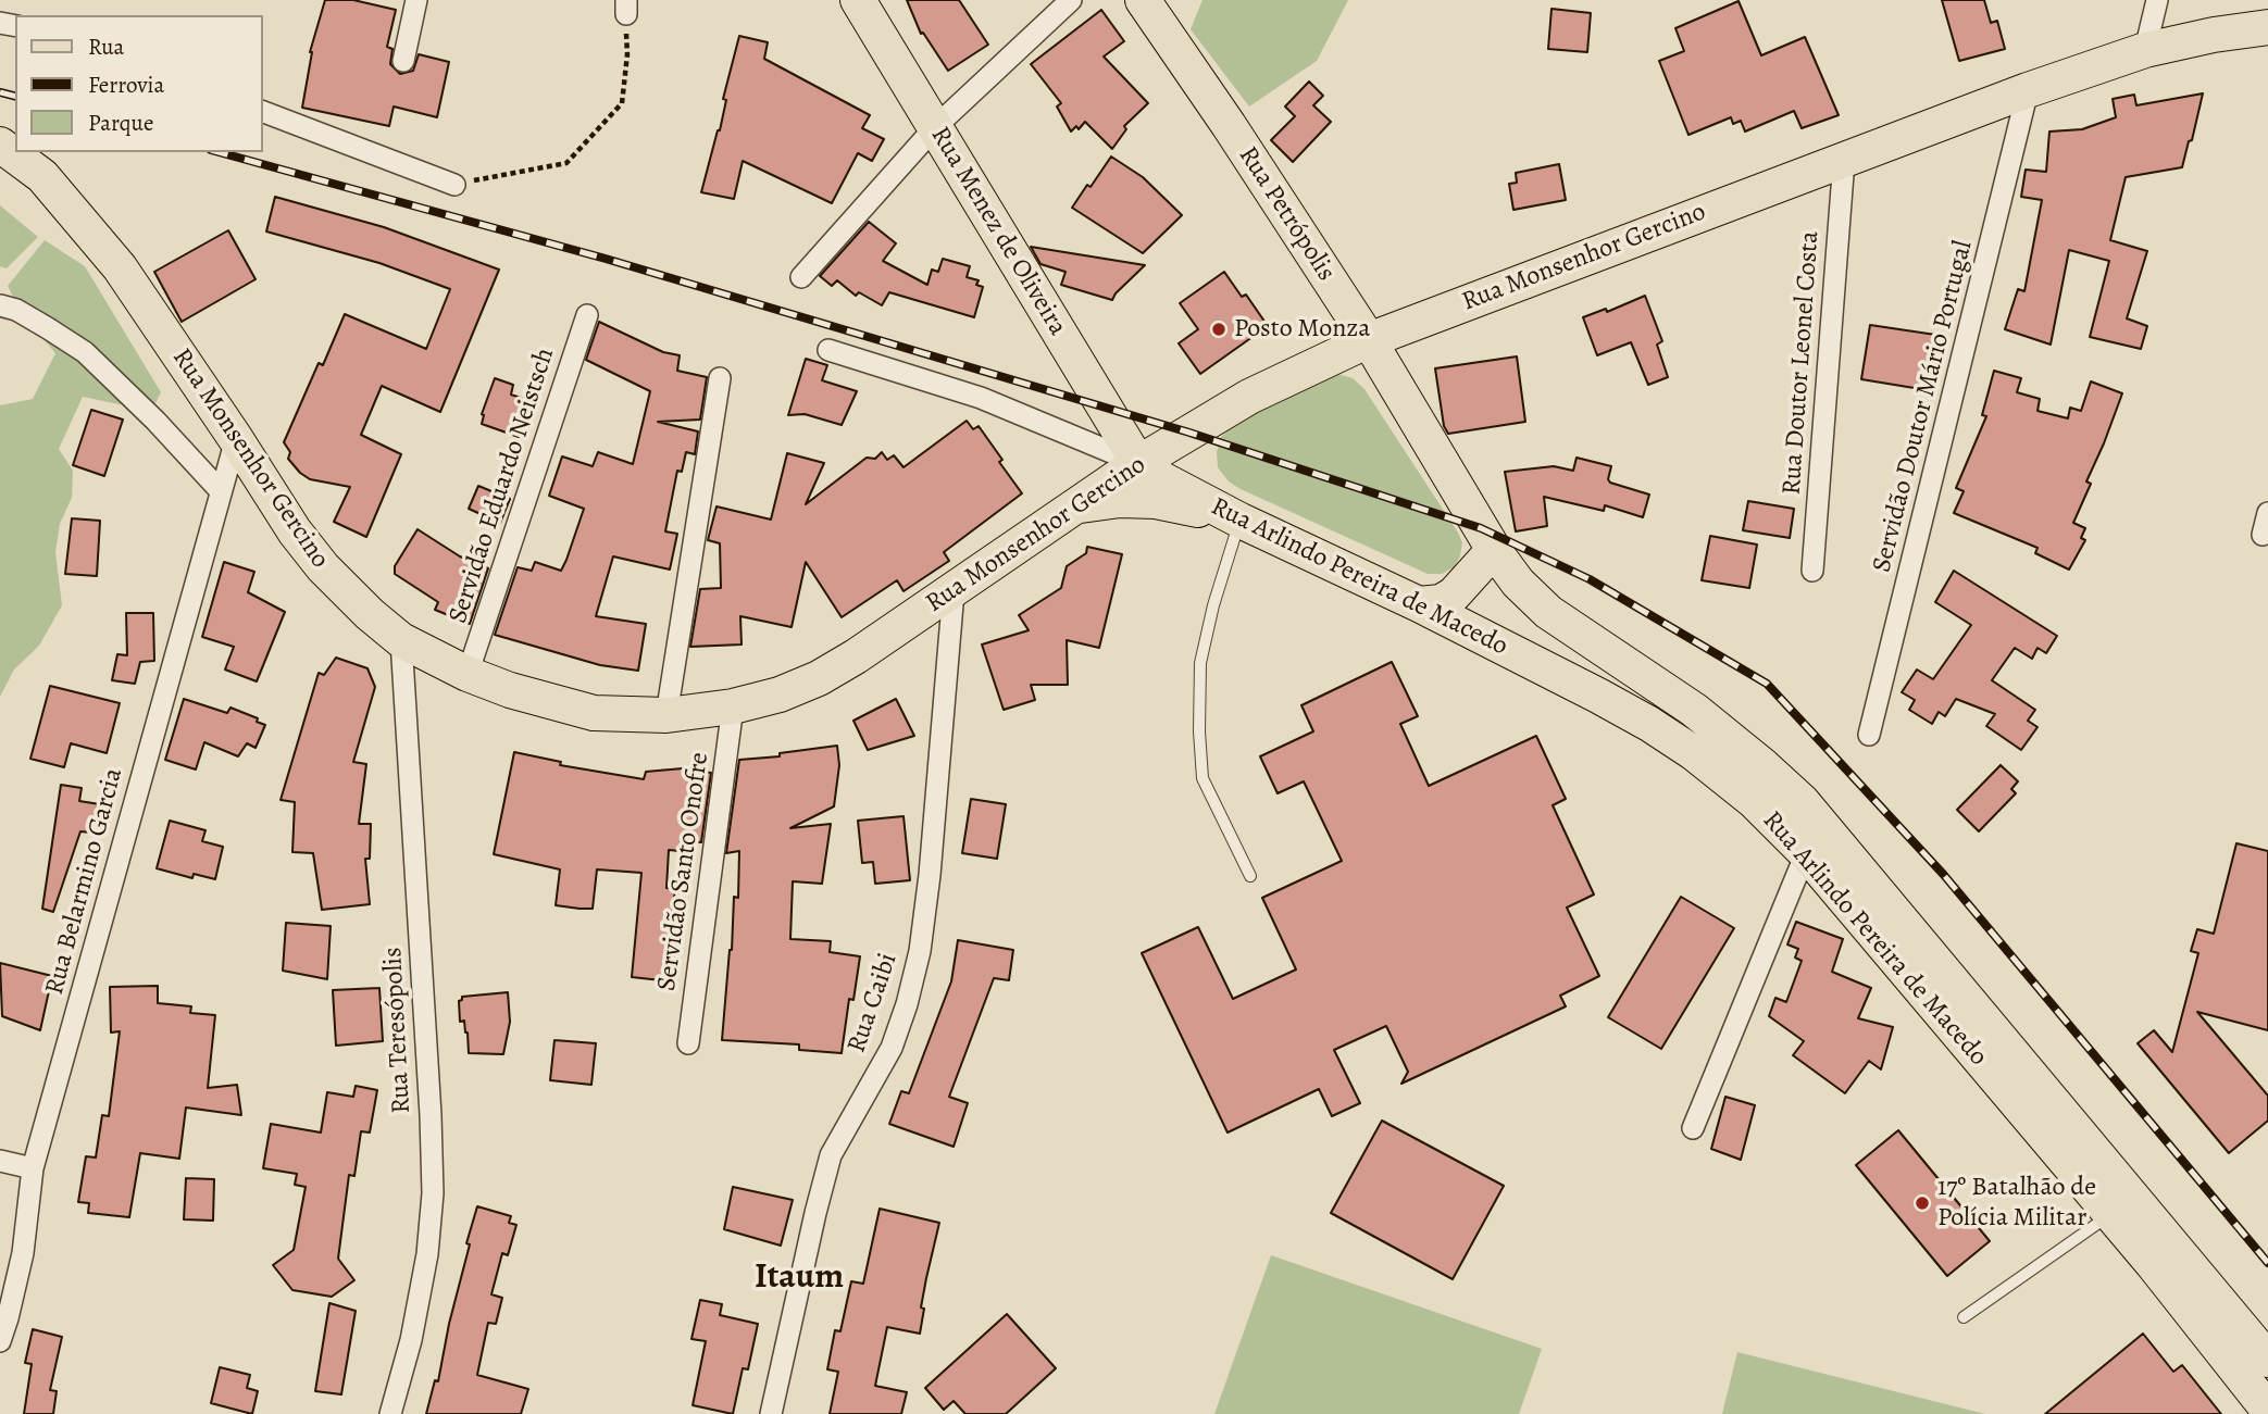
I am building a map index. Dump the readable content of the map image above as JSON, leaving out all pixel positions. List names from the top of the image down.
{
  "streets": {
    "main road": [
      "Rua Petrópolis",
      "Rua Menez de Oliveira",
      "Rua Monsenhor Gercino",
      "Rua Arlindo Pereira de Macedo"
    ],
    "street": [
      "Rua Doutor Leonel Costa",
      "Servidão Doutor Mário Portugal",
      "Servidão Eduardo Neistsch",
      "Servidão Santo Onofre",
      "Rua Belarmino Garcia",
      "Rua Caibi",
      "Rua Teresópolis"
    ]
  },
  "crossings": [
    ["Rua Petrópolis", "Rua Monsenhor Gercino"],
    ["Rua Petrópolis", "Rua Arlindo Pereira de Macedo"],
    ["Rua Menez de Oliveira", "Rua Monsenhor Gercino"],
    ["Rua Menez de Oliveira", "Rua Arlindo Pereira de Macedo"],
    ["Rua Monsenhor Gercino", "Rua Doutor Leonel Costa"],
    ["Rua Monsenhor Gercino", "Servidão Doutor Mário Portugal"],
    ["Rua Monsenhor Gercino", "Servidão Eduardo Neistsch"],
    ["Rua Monsenhor Gercino", "Rua Arlindo Pereira de Macedo"],
    ["Rua Monsenhor Gercino", "Servidão Santo Onofre"],
    ["Rua Monsenhor Gercino", "Rua Belarmino Garcia"],
    ["Rua Monsenhor Gercino", "Rua Caibi"],
    ["Rua Monsenhor Gercino", "Rua Teresópolis"]
  ],
  "districts": ["Itaum"],
  "places": ["Posto Monza", "17º Batalhão de Polícia Militar"],
  "legend": ["Rua", "Ferrovia", "Parque"]
}
